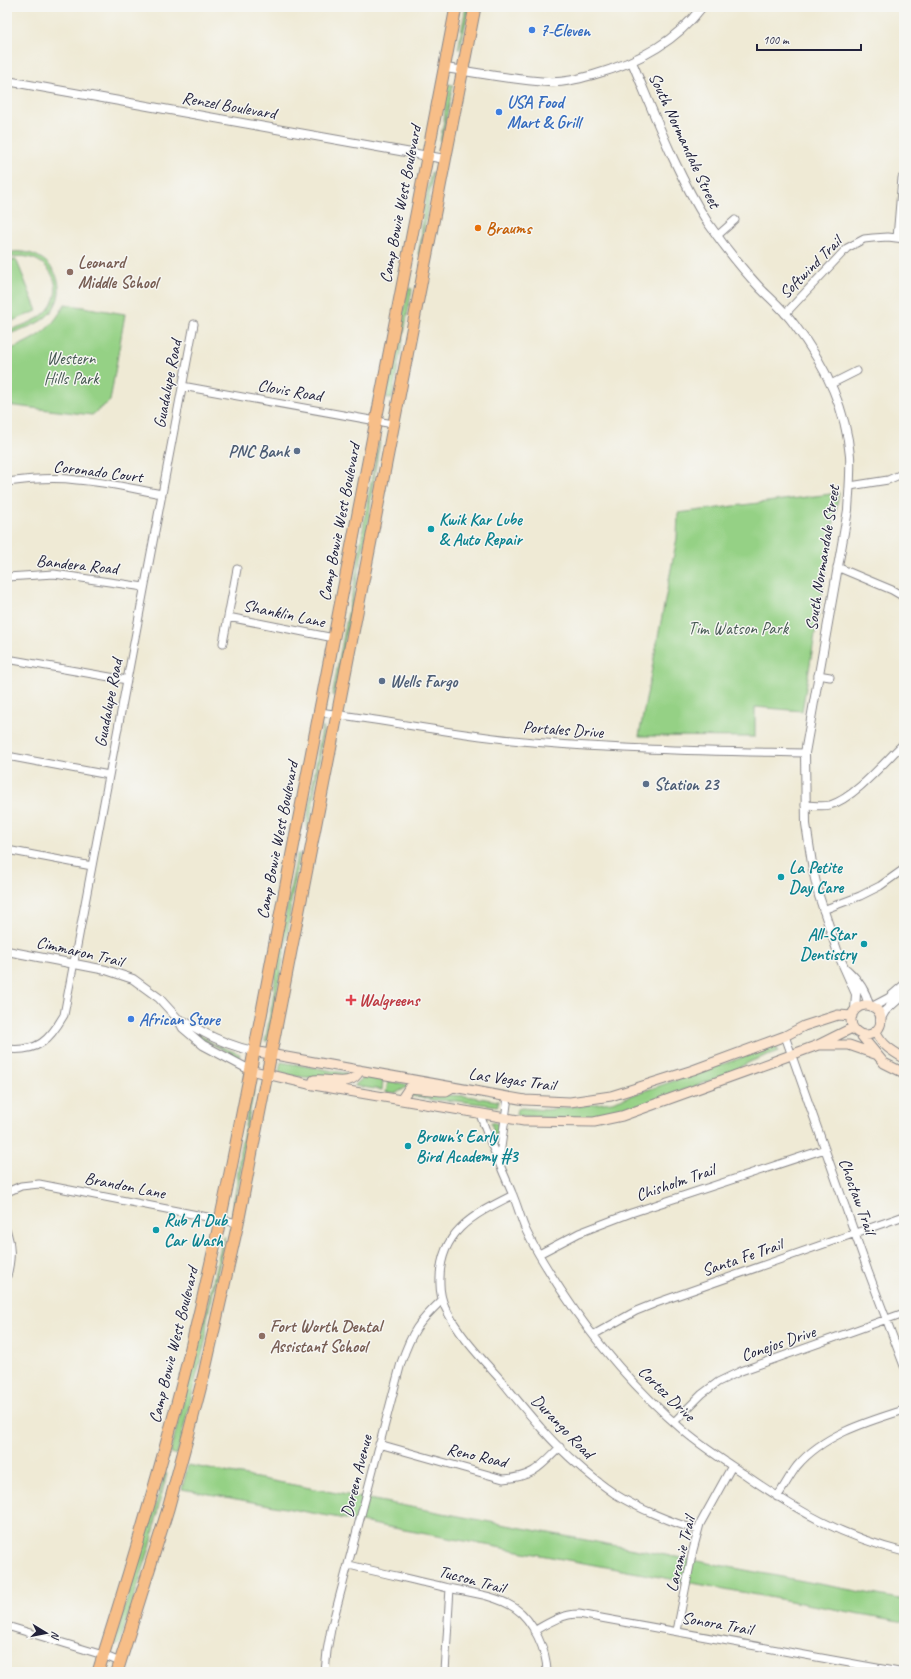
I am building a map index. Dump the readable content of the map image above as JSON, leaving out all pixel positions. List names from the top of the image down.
{
  "streets": {
    "main road": ["Camp Bowie West Boulevard", "Las Vegas Trail"],
    "street": [
      "Renzel Boulevard",
      "South Normandale Street",
      "Softwind Trail",
      "Guadalupe Road",
      "Clovis Road",
      "Coronado Court",
      "Bandera Road",
      "Shanklin Lane",
      "Portales Drive",
      "Cimmaron Trail",
      "Chisholm Trail",
      "Brandon Lane",
      "Choctaw Trail",
      "Santa Fe Trail",
      "Conejos Drive",
      "Cortez Drive",
      "Durango Road",
      "Reno Road",
      "Doreen Avenue",
      "Laramie Trail",
      "Tucson Trail",
      "Sonora Trail"
    ]
  },
  "crossings": [
    ["Renzel Boulevard", "Camp Bowie West Boulevard"],
    ["South Normandale Street", "Softwind Trail"],
    ["South Normandale Street", "Portales Drive"],
    ["South Normandale Street", "Las Vegas Trail"],
    ["Camp Bowie West Boulevard", "Clovis Road"],
    ["Camp Bowie West Boulevard", "Shanklin Lane"],
    ["Camp Bowie West Boulevard", "Portales Drive"],
    ["Camp Bowie West Boulevard", "Cimmaron Trail"],
    ["Camp Bowie West Boulevard", "Las Vegas Trail"],
    ["Camp Bowie West Boulevard", "Brandon Lane"],
    ["Guadalupe Road", "Clovis Road"],
    ["Guadalupe Road", "Coronado Court"],
    ["Guadalupe Road", "Bandera Road"],
    ["Guadalupe Road", "Cimmaron Trail"],
    ["Cimmaron Trail", "Las Vegas Trail"],
    ["Las Vegas Trail", "Choctaw Trail"],
    ["Chisholm Trail", "Choctaw Trail"],
    ["Chisholm Trail", "Cortez Drive"],
    ["Choctaw Trail", "Santa Fe Trail"],
    ["Choctaw Trail", "Conejos Drive"],
    ["Santa Fe Trail", "Cortez Drive"],
    ["Conejos Drive", "Cortez Drive"],
    ["Cortez Drive", "Laramie Trail"],
    ["Durango Road", "Reno Road"],
    ["Durango Road", "Doreen Avenue"],
    ["Durango Road", "Laramie Trail"],
    ["Reno Road", "Doreen Avenue"],
    ["Doreen Avenue", "Tucson Trail"],
    ["Laramie Trail", "Sonora Trail"],
    ["Tucson Trail", "Sonora Trail"]
  ],
  "parks": ["Western Hills Park", "Tim Watson Park"],
  "places": {
    "other": [
      "7-Eleven",
      "USA Food Mart & Grill",
      "Braums",
      "Leonard Middle School",
      "PNC Bank",
      "Kwik Kar Lube & Auto Repair",
      "Wells Fargo",
      "Station 23",
      "La Petite Day Care",
      "All-Star Dentistry",
      "African Store",
      "Brown's Early Bird Academy #3",
      "Rub A Dub Car Wash",
      "Fort Worth Dental Assistant School"
    ],
    "health": ["Walgreens"]
  },
  "scale_bar": "100 m",
  "north": "right"
}
